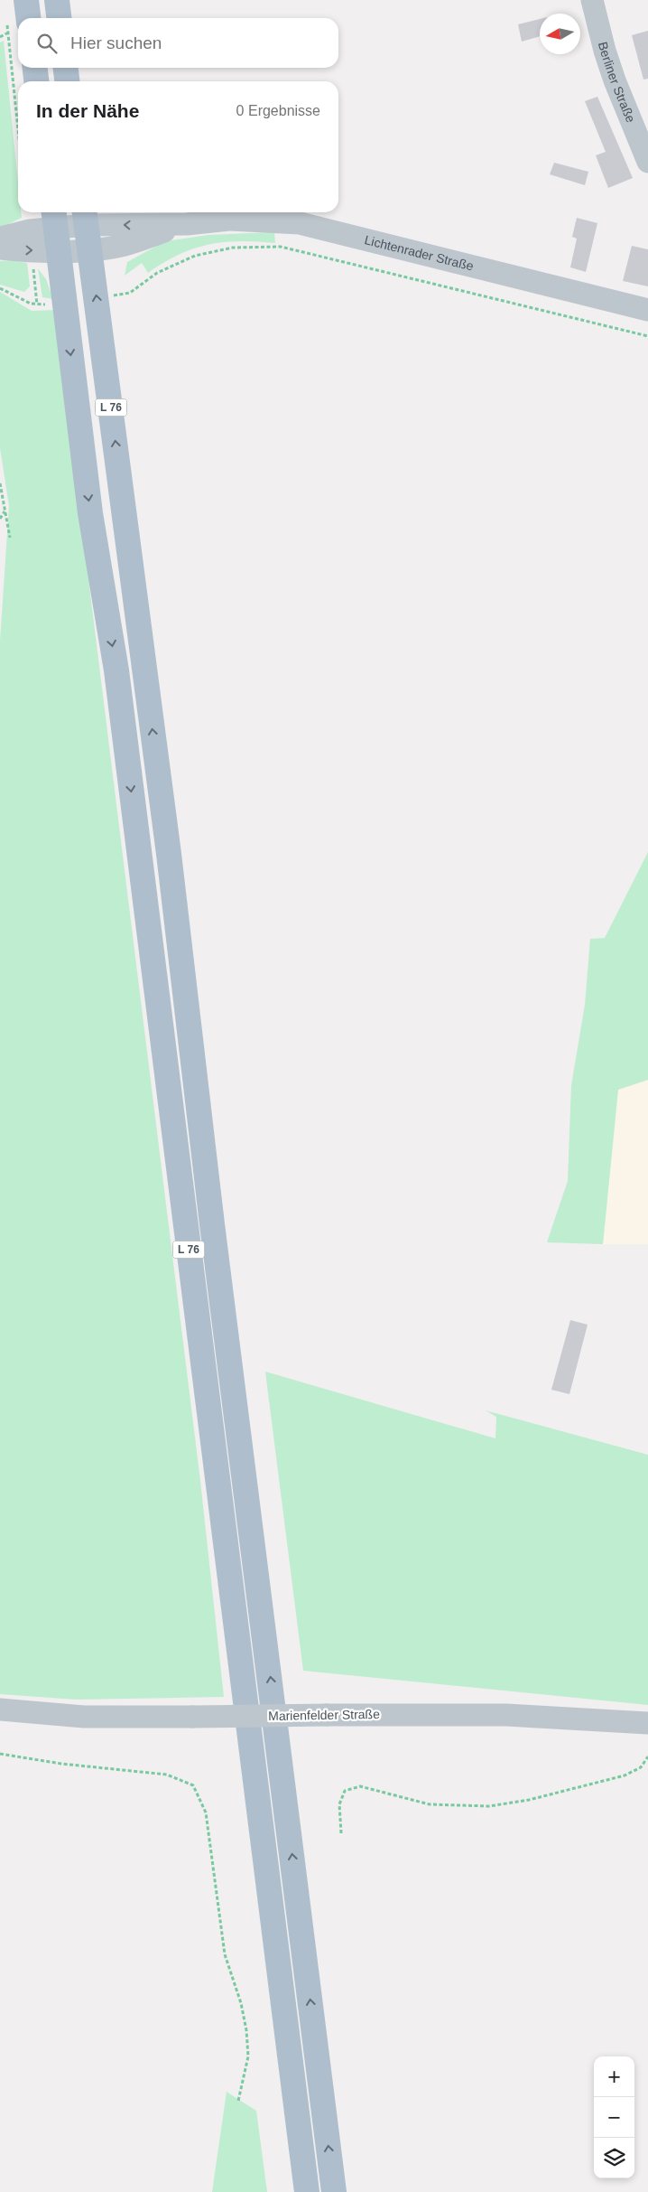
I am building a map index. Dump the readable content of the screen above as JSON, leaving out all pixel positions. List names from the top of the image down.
{
  "streets": {
    "main road": ["L 76"],
    "street": ["Berliner Straße", "Lichtenrader Straße", "Marienfelder Straße"]
  },
  "crossings": [
    ["Lichtenrader Straße", "L 76"]
  ],
  "north": "left",
  "page": {
    "search": "Hier suchen",
    "heading": ["In der Nähe", "0 Ergebnisse"],
    "map_buttons": ["+", "−"]
  }
}
